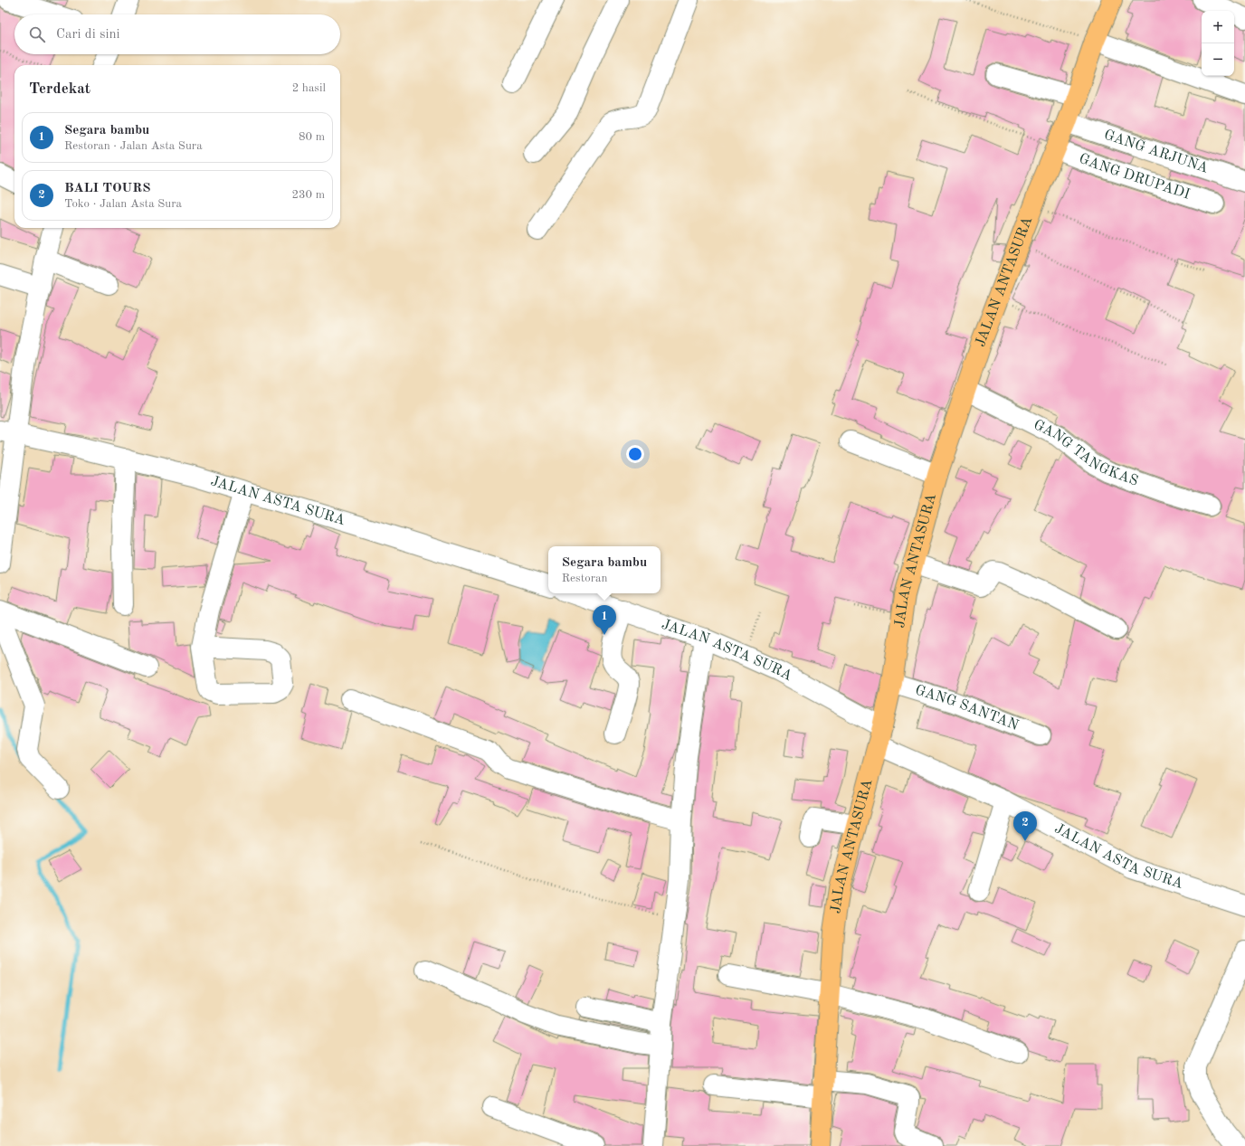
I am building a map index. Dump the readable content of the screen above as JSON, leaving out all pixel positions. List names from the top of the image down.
{
  "streets": {
    "main road": ["JALAN ANTASURA"],
    "street": [
      "GANG ARJUNA",
      "GANG DRUPADI",
      "GANG TANGKAS",
      "JALAN ASTA SURA",
      "GANG SANTAN"
    ]
  },
  "crossings": [
    ["GANG ARJUNA", "JALAN ANTASURA"],
    ["GANG DRUPADI", "JALAN ANTASURA"],
    ["JALAN ANTASURA", "GANG TANGKAS"],
    ["JALAN ANTASURA", "JALAN ASTA SURA"],
    ["JALAN ANTASURA", "GANG SANTAN"]
  ],
  "page": {
    "map_buttons": ["+", "−"],
    "search": "Cari di sini",
    "heading": ["Terdekat", "2 hasil"],
    "list": [
      {
        "mark": "1",
        "name": "Segara bambu",
        "note": "Restoran · Jalan Asta Sura",
        "value": "80 m"
      },
      {
        "mark": "2",
        "name": "BALI TOURS",
        "note": "Toko · Jalan Asta Sura",
        "value": "230 m"
      }
    ],
    "popup": ["Segara bambu", "Restoran"],
    "pins": ["1", "2"]
  }
}
